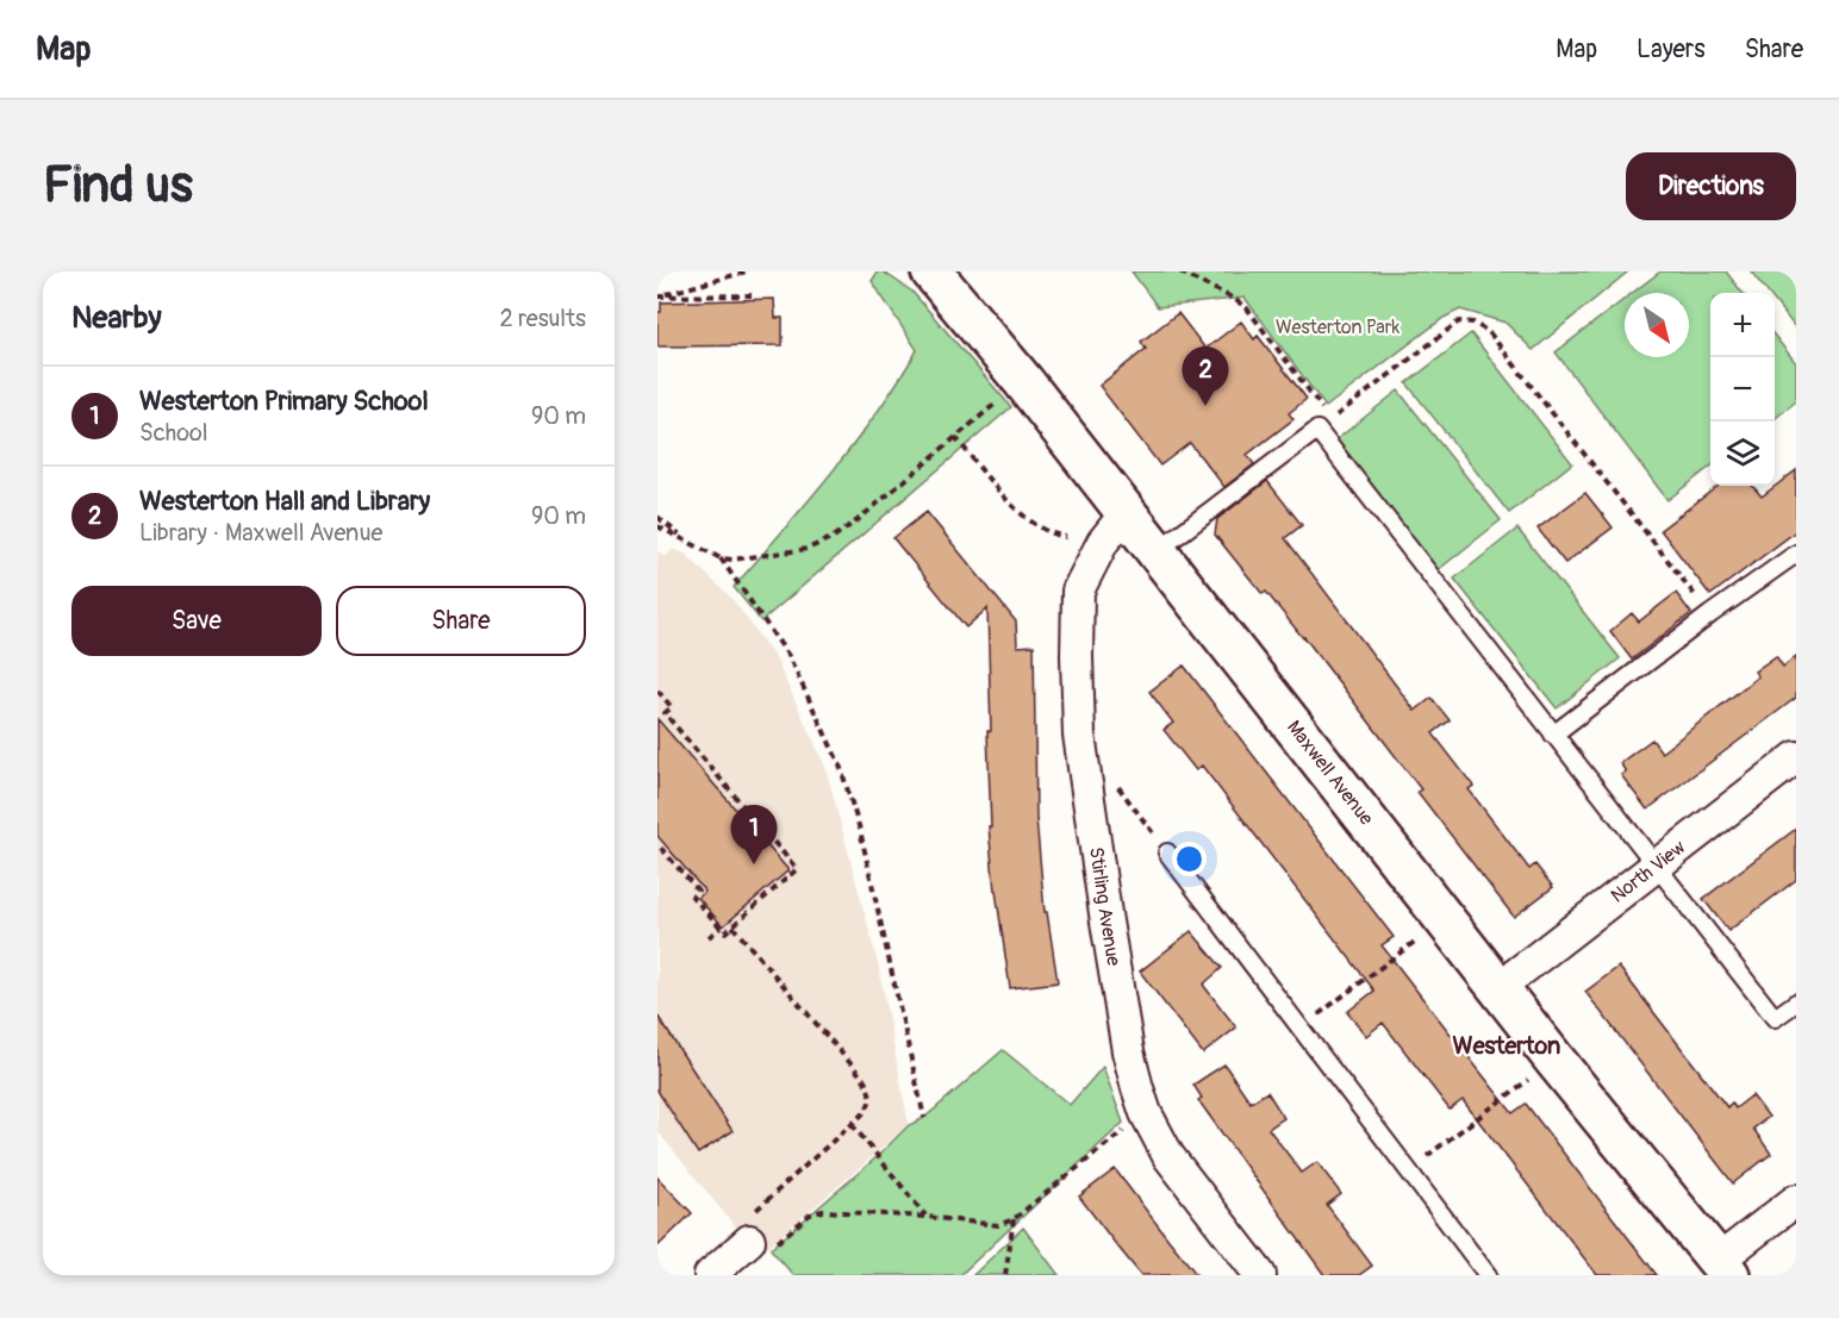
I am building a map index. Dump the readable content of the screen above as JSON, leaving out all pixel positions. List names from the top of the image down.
{
  "streets": {
    "street": ["Maxwell Avenue", "North View", "Stirling Avenue"]
  },
  "crossings": [
    ["Maxwell Avenue", "North View"],
    ["Maxwell Avenue", "Stirling Avenue"]
  ],
  "districts": ["Westerton"],
  "parks": ["Westerton Park"],
  "north": "bottom right",
  "page": {
    "header": "Map",
    "nav": ["Map", "Layers", "Share"],
    "buttons": [
      "Directions",
      ["Save", "Share"]
    ],
    "title": "Find us",
    "heading": ["Nearby", "2 results"],
    "map_buttons": ["+", "−"],
    "pins": ["2", "1"],
    "list": [
      {
        "mark": "1",
        "name": "Westerton Primary School",
        "note": "School",
        "value": "90 m"
      },
      {
        "mark": "2",
        "name": "Westerton Hall and Library",
        "note": "Library · Maxwell Avenue",
        "value": "90 m"
      }
    ]
  }
}
